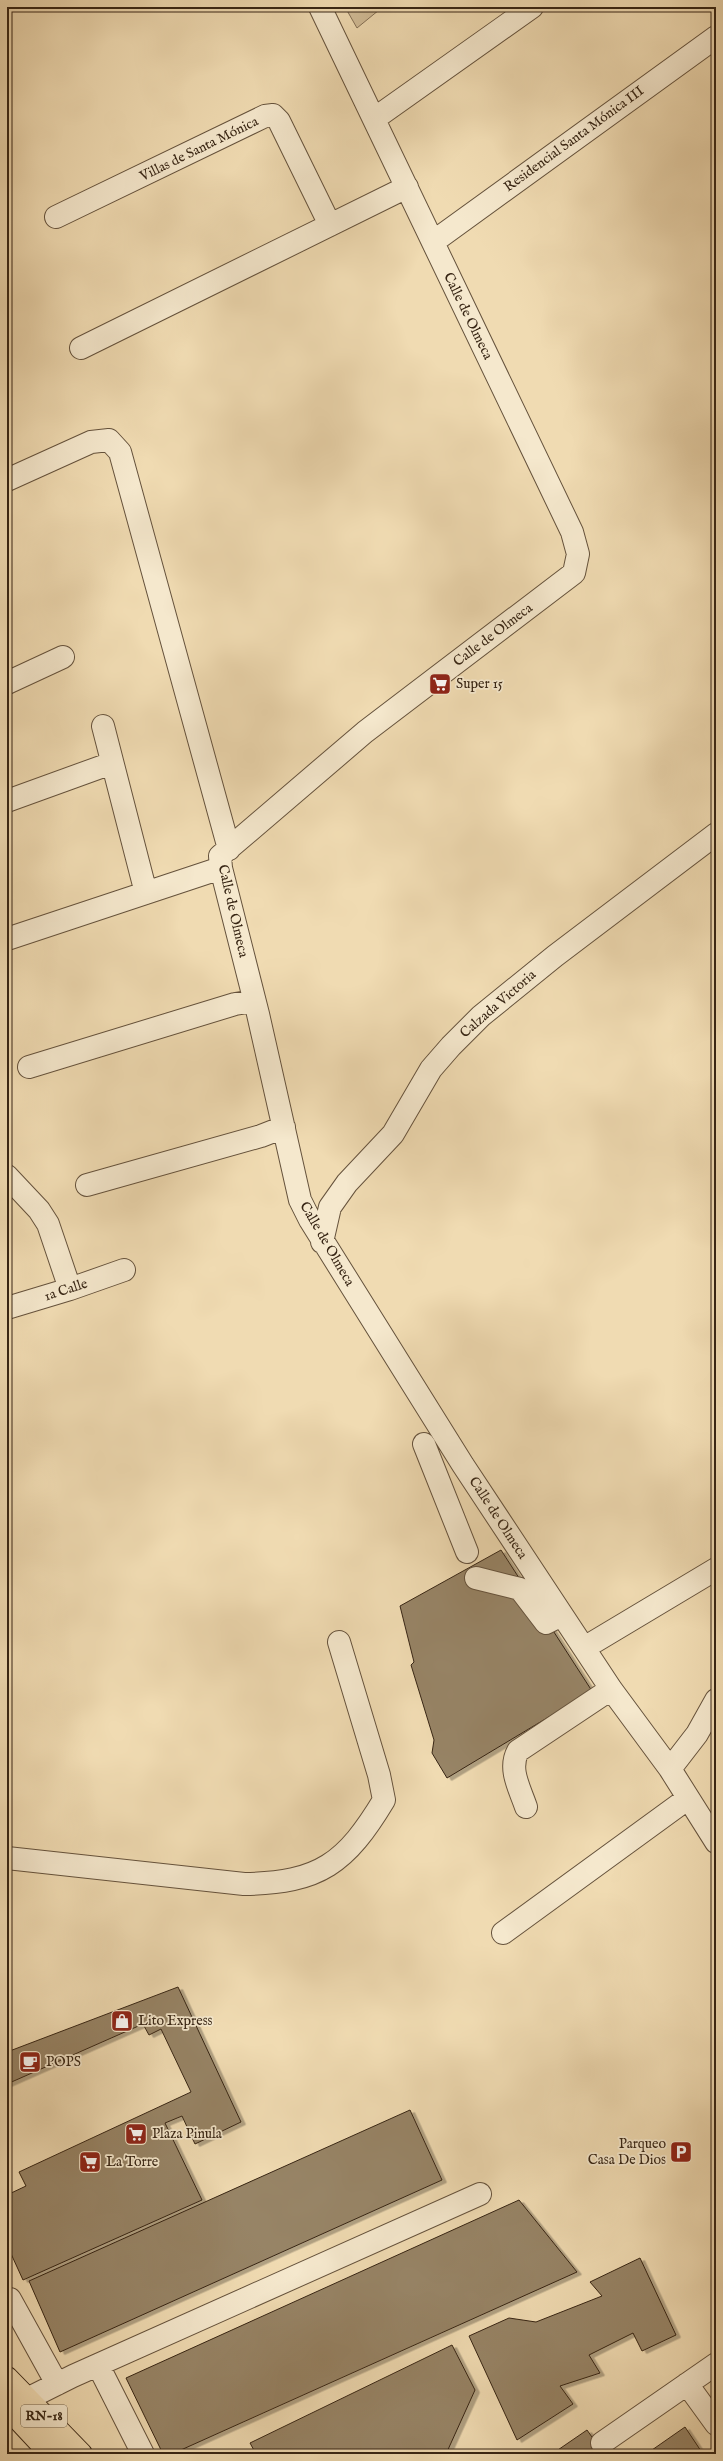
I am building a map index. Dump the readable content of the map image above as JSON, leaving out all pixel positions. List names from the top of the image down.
{
  "streets": {
    "main road": ["RN-18"],
    "street": [
      "Residencial Santa Mónica III",
      "Villas de Santa Mónica",
      "Calle de Olmeca",
      "Calzada Victoria",
      "1a Calle"
    ]
  },
  "crossings": [
    ["Residencial Santa Mónica III", "Calle de Olmeca"],
    ["Calle de Olmeca", "Calzada Victoria"]
  ],
  "places": {
    "supermarket": ["Super 15", "Plaza Pinula", "La Torre"],
    "shop": ["Lito Express"],
    "cafe": ["POPS"],
    "parking": ["Parqueo Casa De Dios"]
  }
}
